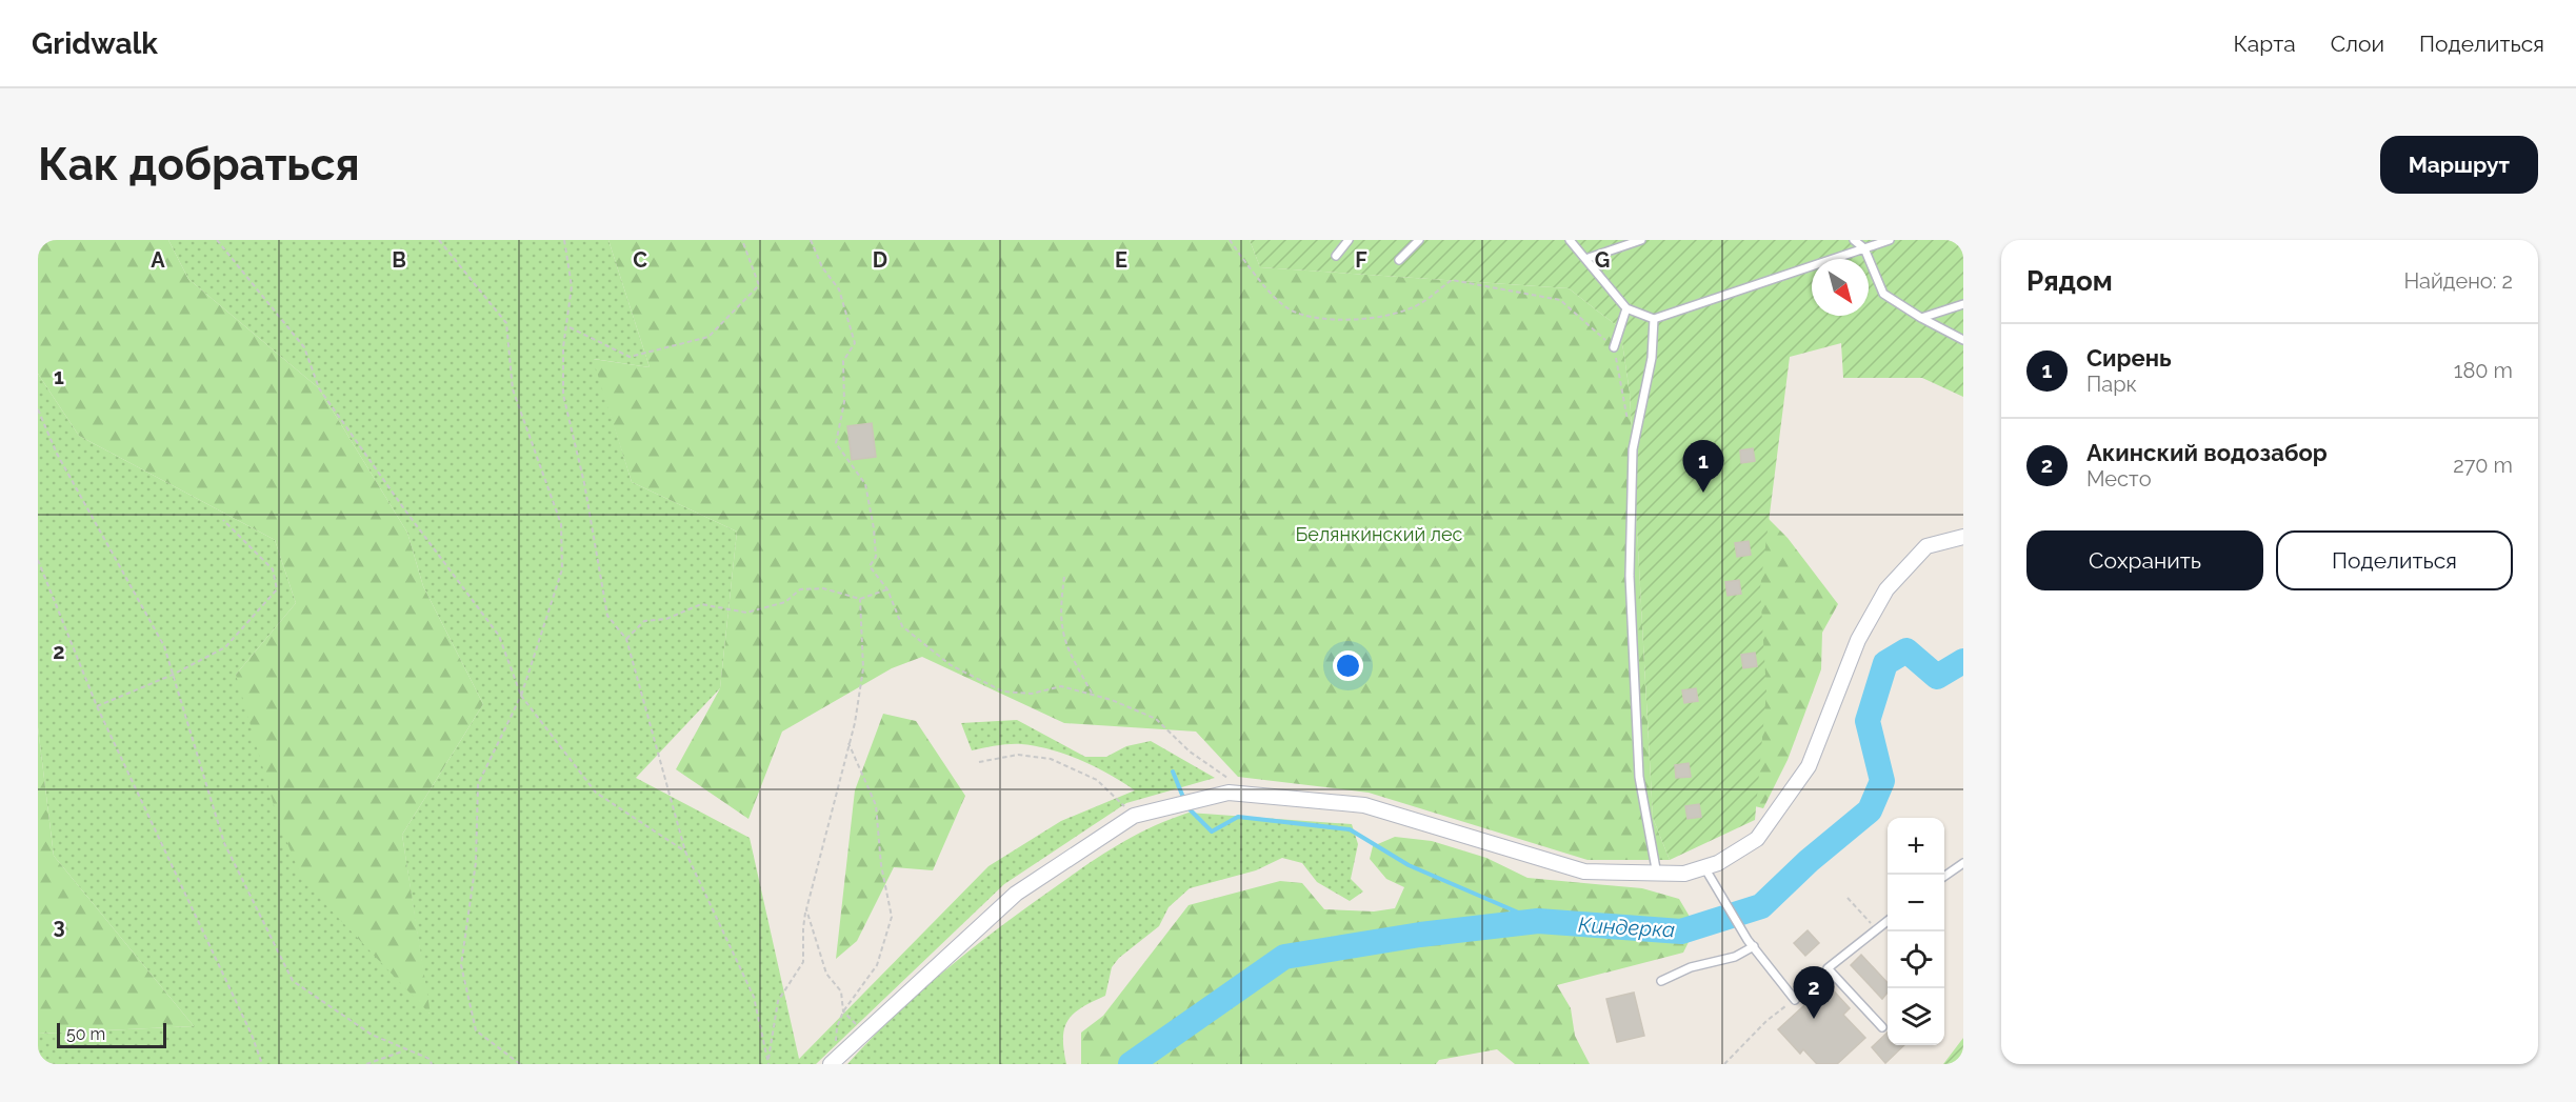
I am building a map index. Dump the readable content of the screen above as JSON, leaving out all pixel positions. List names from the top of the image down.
{
  "water": ["Киндерка"],
  "parks": ["Белянкинский лес"],
  "scale_bar": "50 m",
  "north": "bottom right",
  "page": {
    "header": "Gridwalk",
    "nav": ["Карта", "Слои", "Поделиться"],
    "buttons": [
      "Маршрут",
      ["Сохранить", "Поделиться"]
    ],
    "title": "Как добраться",
    "heading": ["Рядом", "Найдено: 2"],
    "list": [
      {
        "mark": "1",
        "name": "Сирень",
        "note": "Парк",
        "value": "180 m"
      },
      {
        "mark": "2",
        "name": "Акинский водозабор",
        "note": "Место",
        "value": "270 m"
      }
    ],
    "pins": ["1", "2"],
    "map_buttons": ["+", "−"],
    "scale": "50 m"
  },
  "grid": {
    "columns": [
      "A",
      "B",
      "C",
      "D",
      "E",
      "F",
      "G"
    ],
    "rows": ["1", "2", "3"]
  }
}
